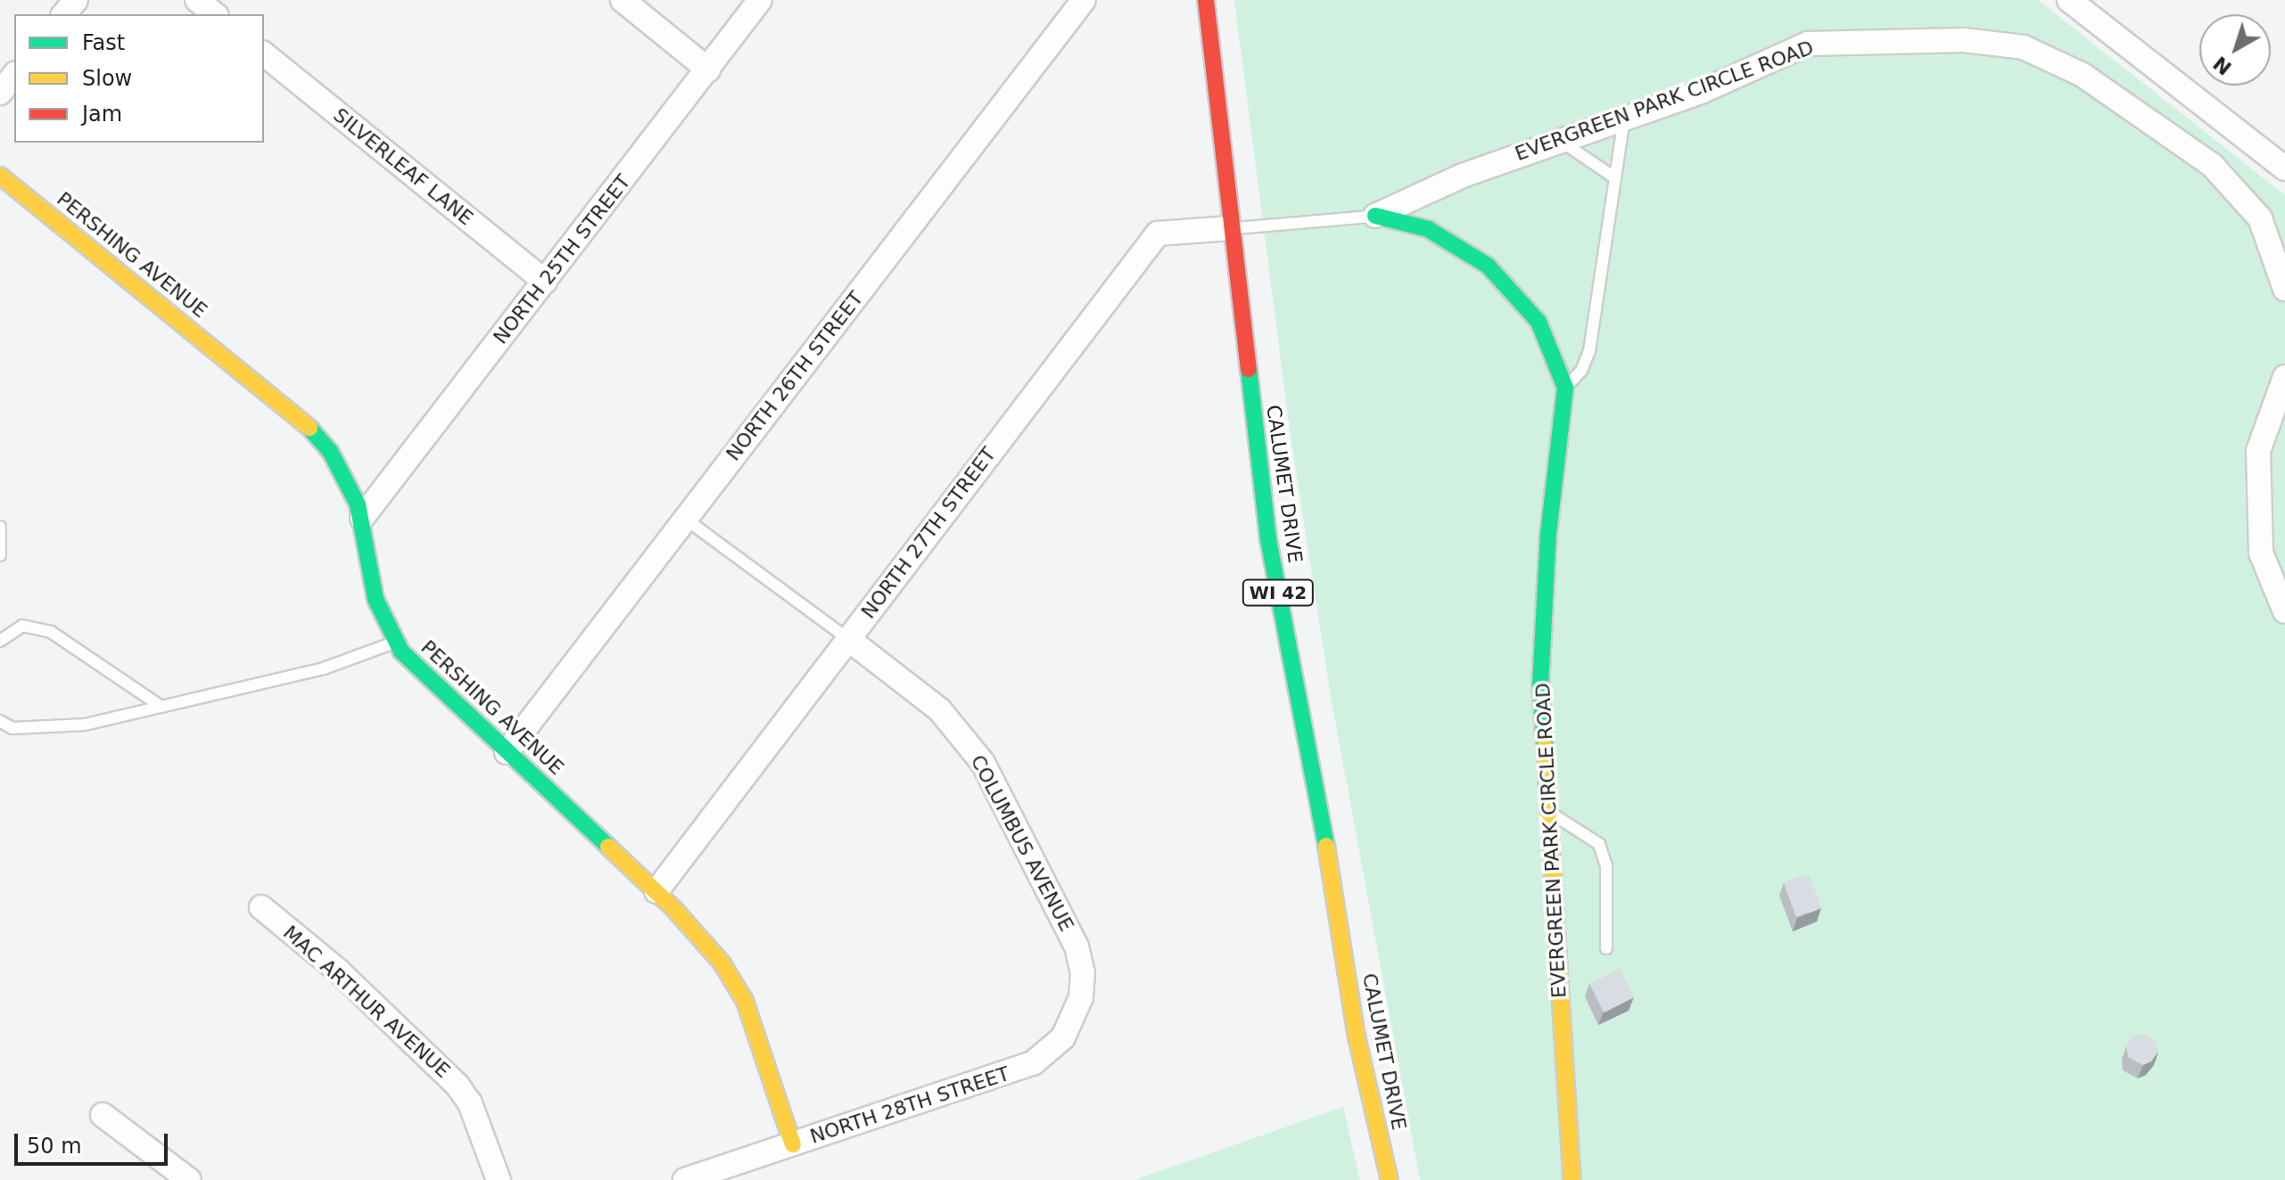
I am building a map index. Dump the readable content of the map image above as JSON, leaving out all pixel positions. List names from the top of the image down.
{
  "streets": {
    "street": [
      "EVERGREEN PARK CIRCLE ROAD",
      "SILVERLEAF LANE",
      "PERSHING AVENUE",
      "NORTH 25TH STREET",
      "NORTH 26TH STREET",
      "CALUMET DRIVE",
      "NORTH 27TH STREET",
      "WI 42",
      "COLUMBUS AVENUE",
      "MAC ARTHUR AVENUE",
      "NORTH 28TH STREET"
    ]
  },
  "crossings": [
    ["EVERGREEN PARK CIRCLE ROAD", "CALUMET DRIVE"],
    ["EVERGREEN PARK CIRCLE ROAD", "NORTH 27TH STREET"],
    ["SILVERLEAF LANE", "NORTH 25TH STREET"],
    ["PERSHING AVENUE", "NORTH 25TH STREET"],
    ["PERSHING AVENUE", "NORTH 26TH STREET"],
    ["PERSHING AVENUE", "NORTH 27TH STREET"],
    ["PERSHING AVENUE", "NORTH 28TH STREET"],
    ["CALUMET DRIVE", "NORTH 27TH STREET"],
    ["NORTH 27TH STREET", "COLUMBUS AVENUE"],
    ["COLUMBUS AVENUE", "NORTH 28TH STREET"]
  ],
  "legend": ["Fast", "Slow", "Jam"],
  "scale_bar": "50 m",
  "north": "bottom left"
}
